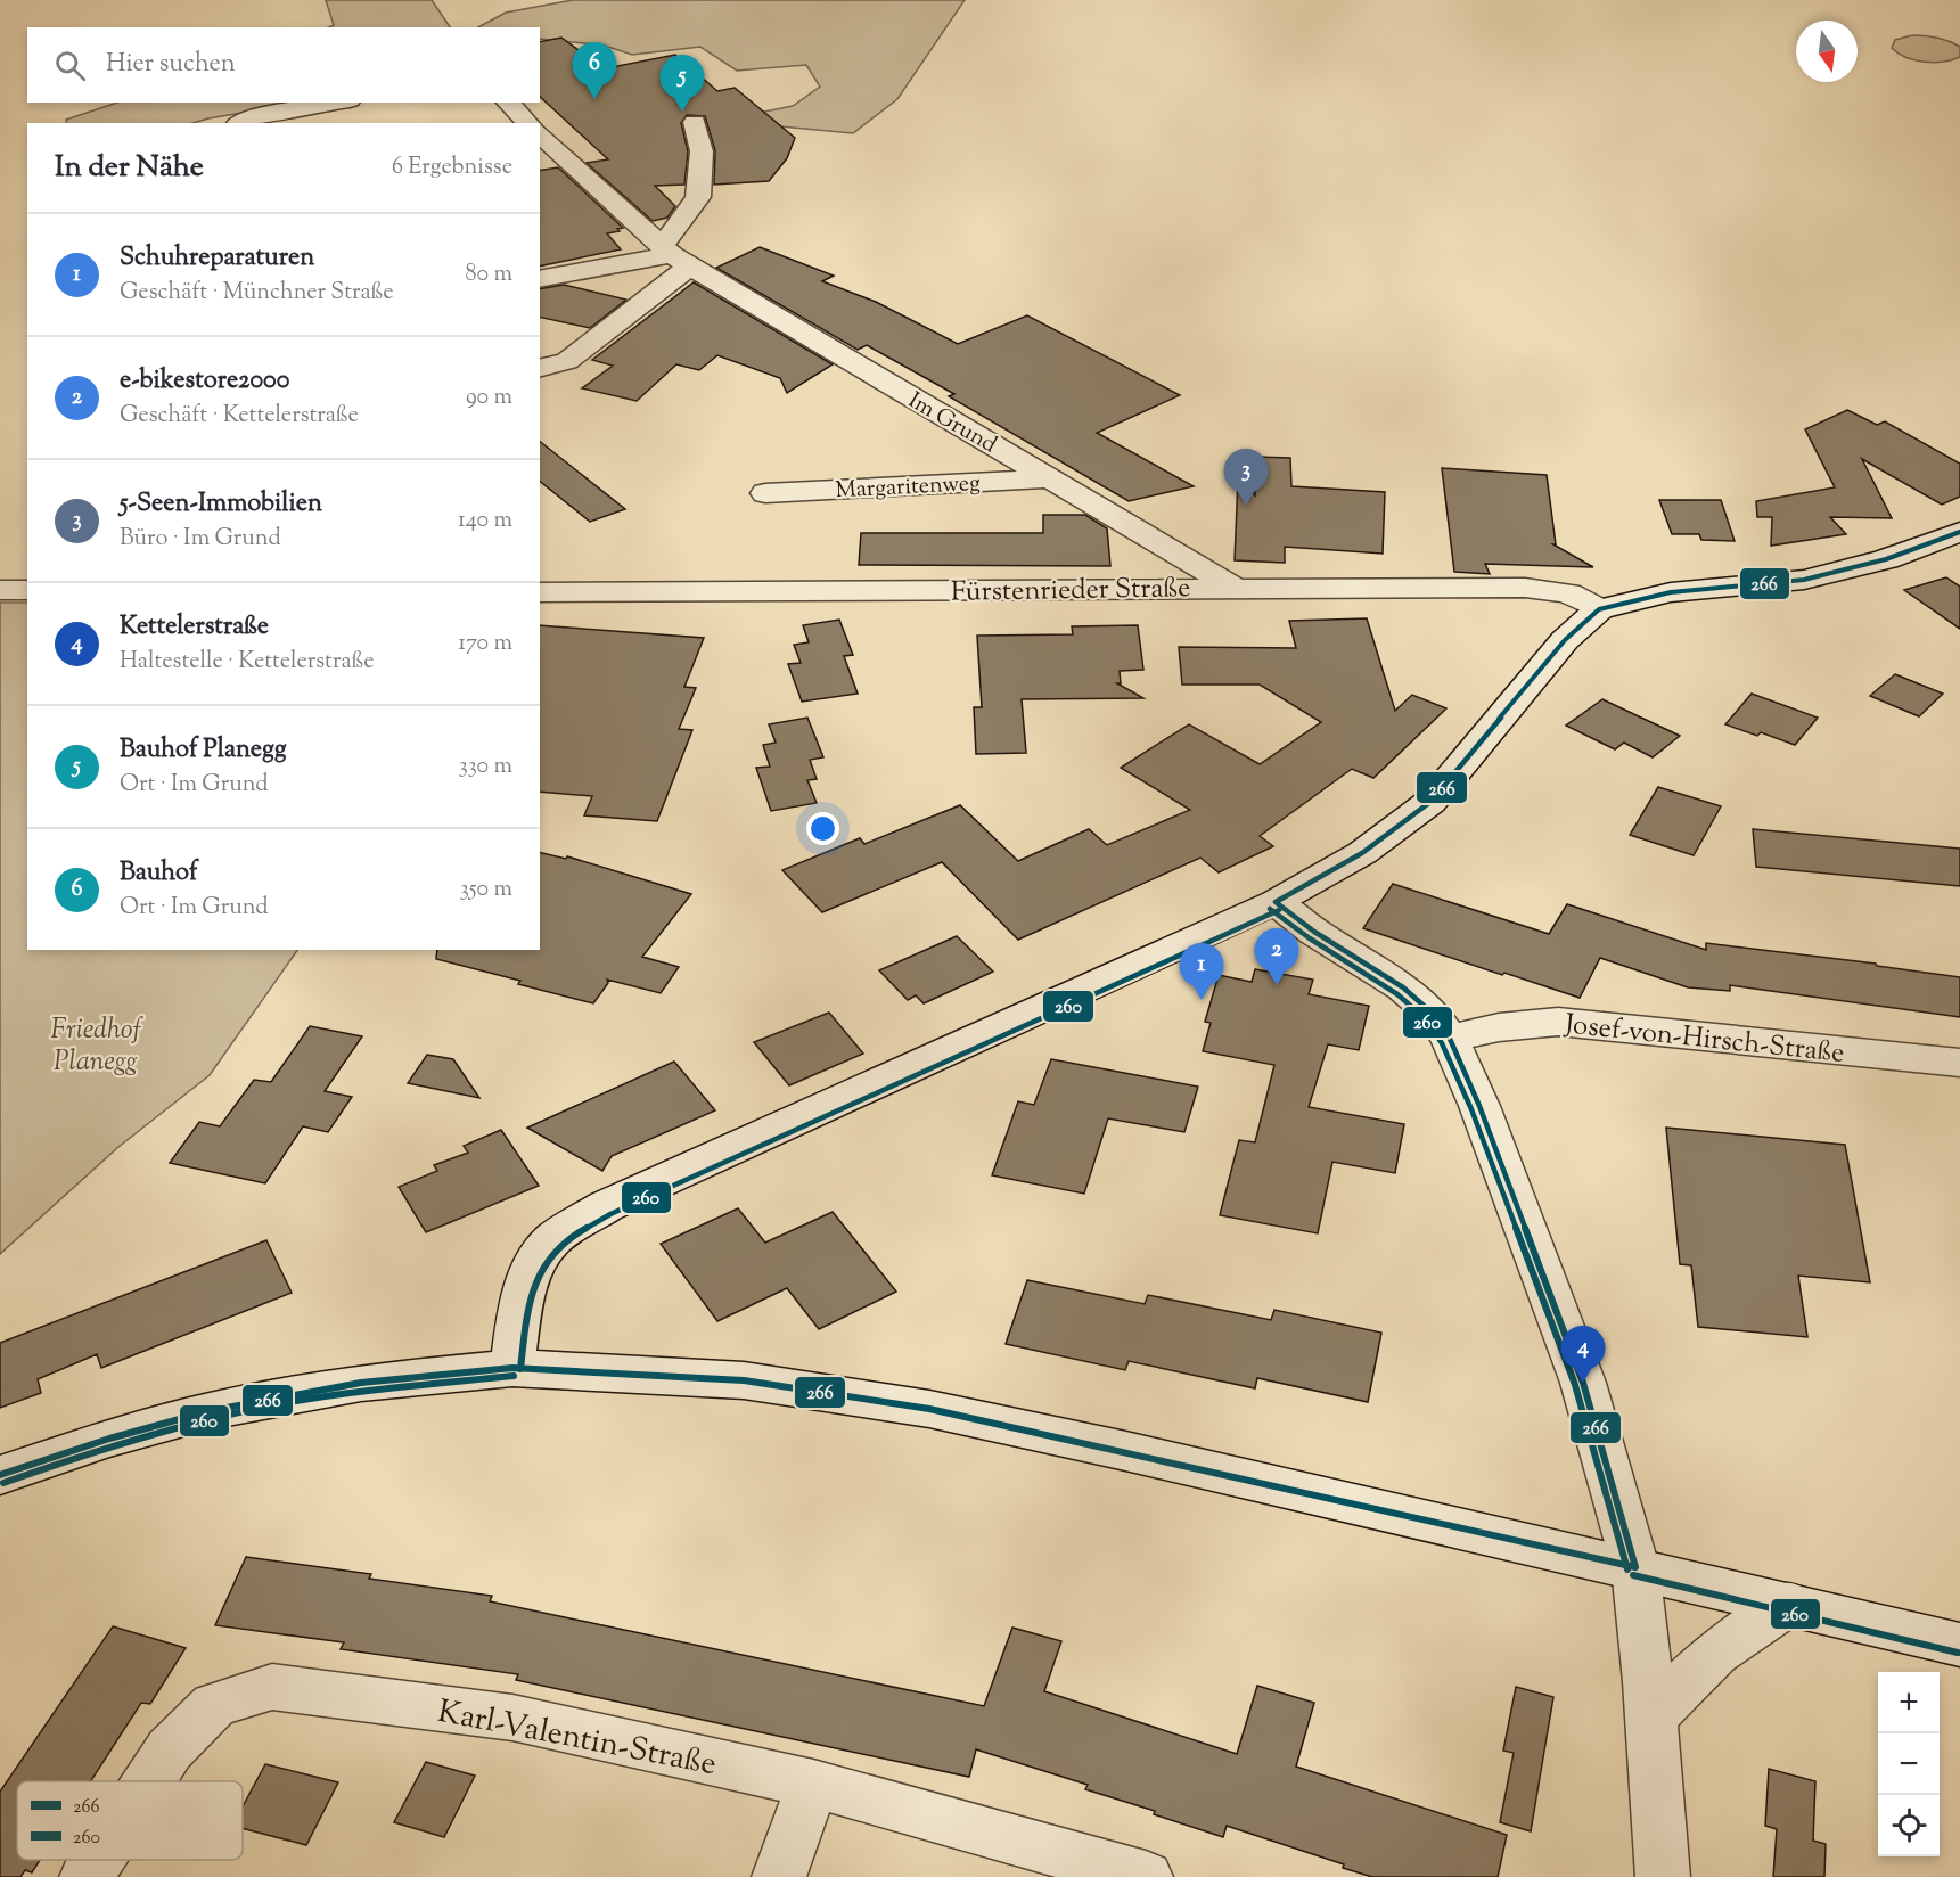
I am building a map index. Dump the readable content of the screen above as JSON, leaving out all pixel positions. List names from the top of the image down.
{
  "streets": {
    "street": [
      "Im Grund",
      "Margaritenweg",
      "Fürstenrieder Straße",
      "Josef-von-Hirsch-Straße",
      "Karl-Valentin-Straße"
    ]
  },
  "crossings": [
    ["Im Grund", "Margaritenweg"],
    ["Im Grund", "Fürstenrieder Straße"]
  ],
  "parks": ["Friedhof Planegg"],
  "lines": ["transit line 266", "transit line 260"],
  "legend": ["266", "260"],
  "north": "bottom",
  "page": {
    "search": "Hier suchen",
    "pins": [
      "6",
      "5",
      "3",
      "2",
      "1",
      "4"
    ],
    "heading": ["In der Nähe", "6 Ergebnisse"],
    "list": [
      {
        "mark": "1",
        "name": "Schuhreparaturen",
        "note": "Geschäft · Münchner Straße",
        "value": "80 m"
      },
      {
        "mark": "2",
        "name": "e-bikestore2000",
        "note": "Geschäft · Kettelerstraße",
        "value": "90 m"
      },
      {
        "mark": "3",
        "name": "5-Seen-Immobilien",
        "note": "Büro · Im Grund",
        "value": "140 m"
      },
      {
        "mark": "4",
        "name": "Kettelerstraße",
        "note": "Haltestelle · Kettelerstraße",
        "value": "170 m"
      },
      {
        "mark": "5",
        "name": "Bauhof Planegg",
        "note": "Ort · Im Grund",
        "value": "330 m"
      },
      {
        "mark": "6",
        "name": "Bauhof",
        "note": "Ort · Im Grund",
        "value": "350 m"
      }
    ],
    "map_buttons": ["+", "−"]
  }
}
